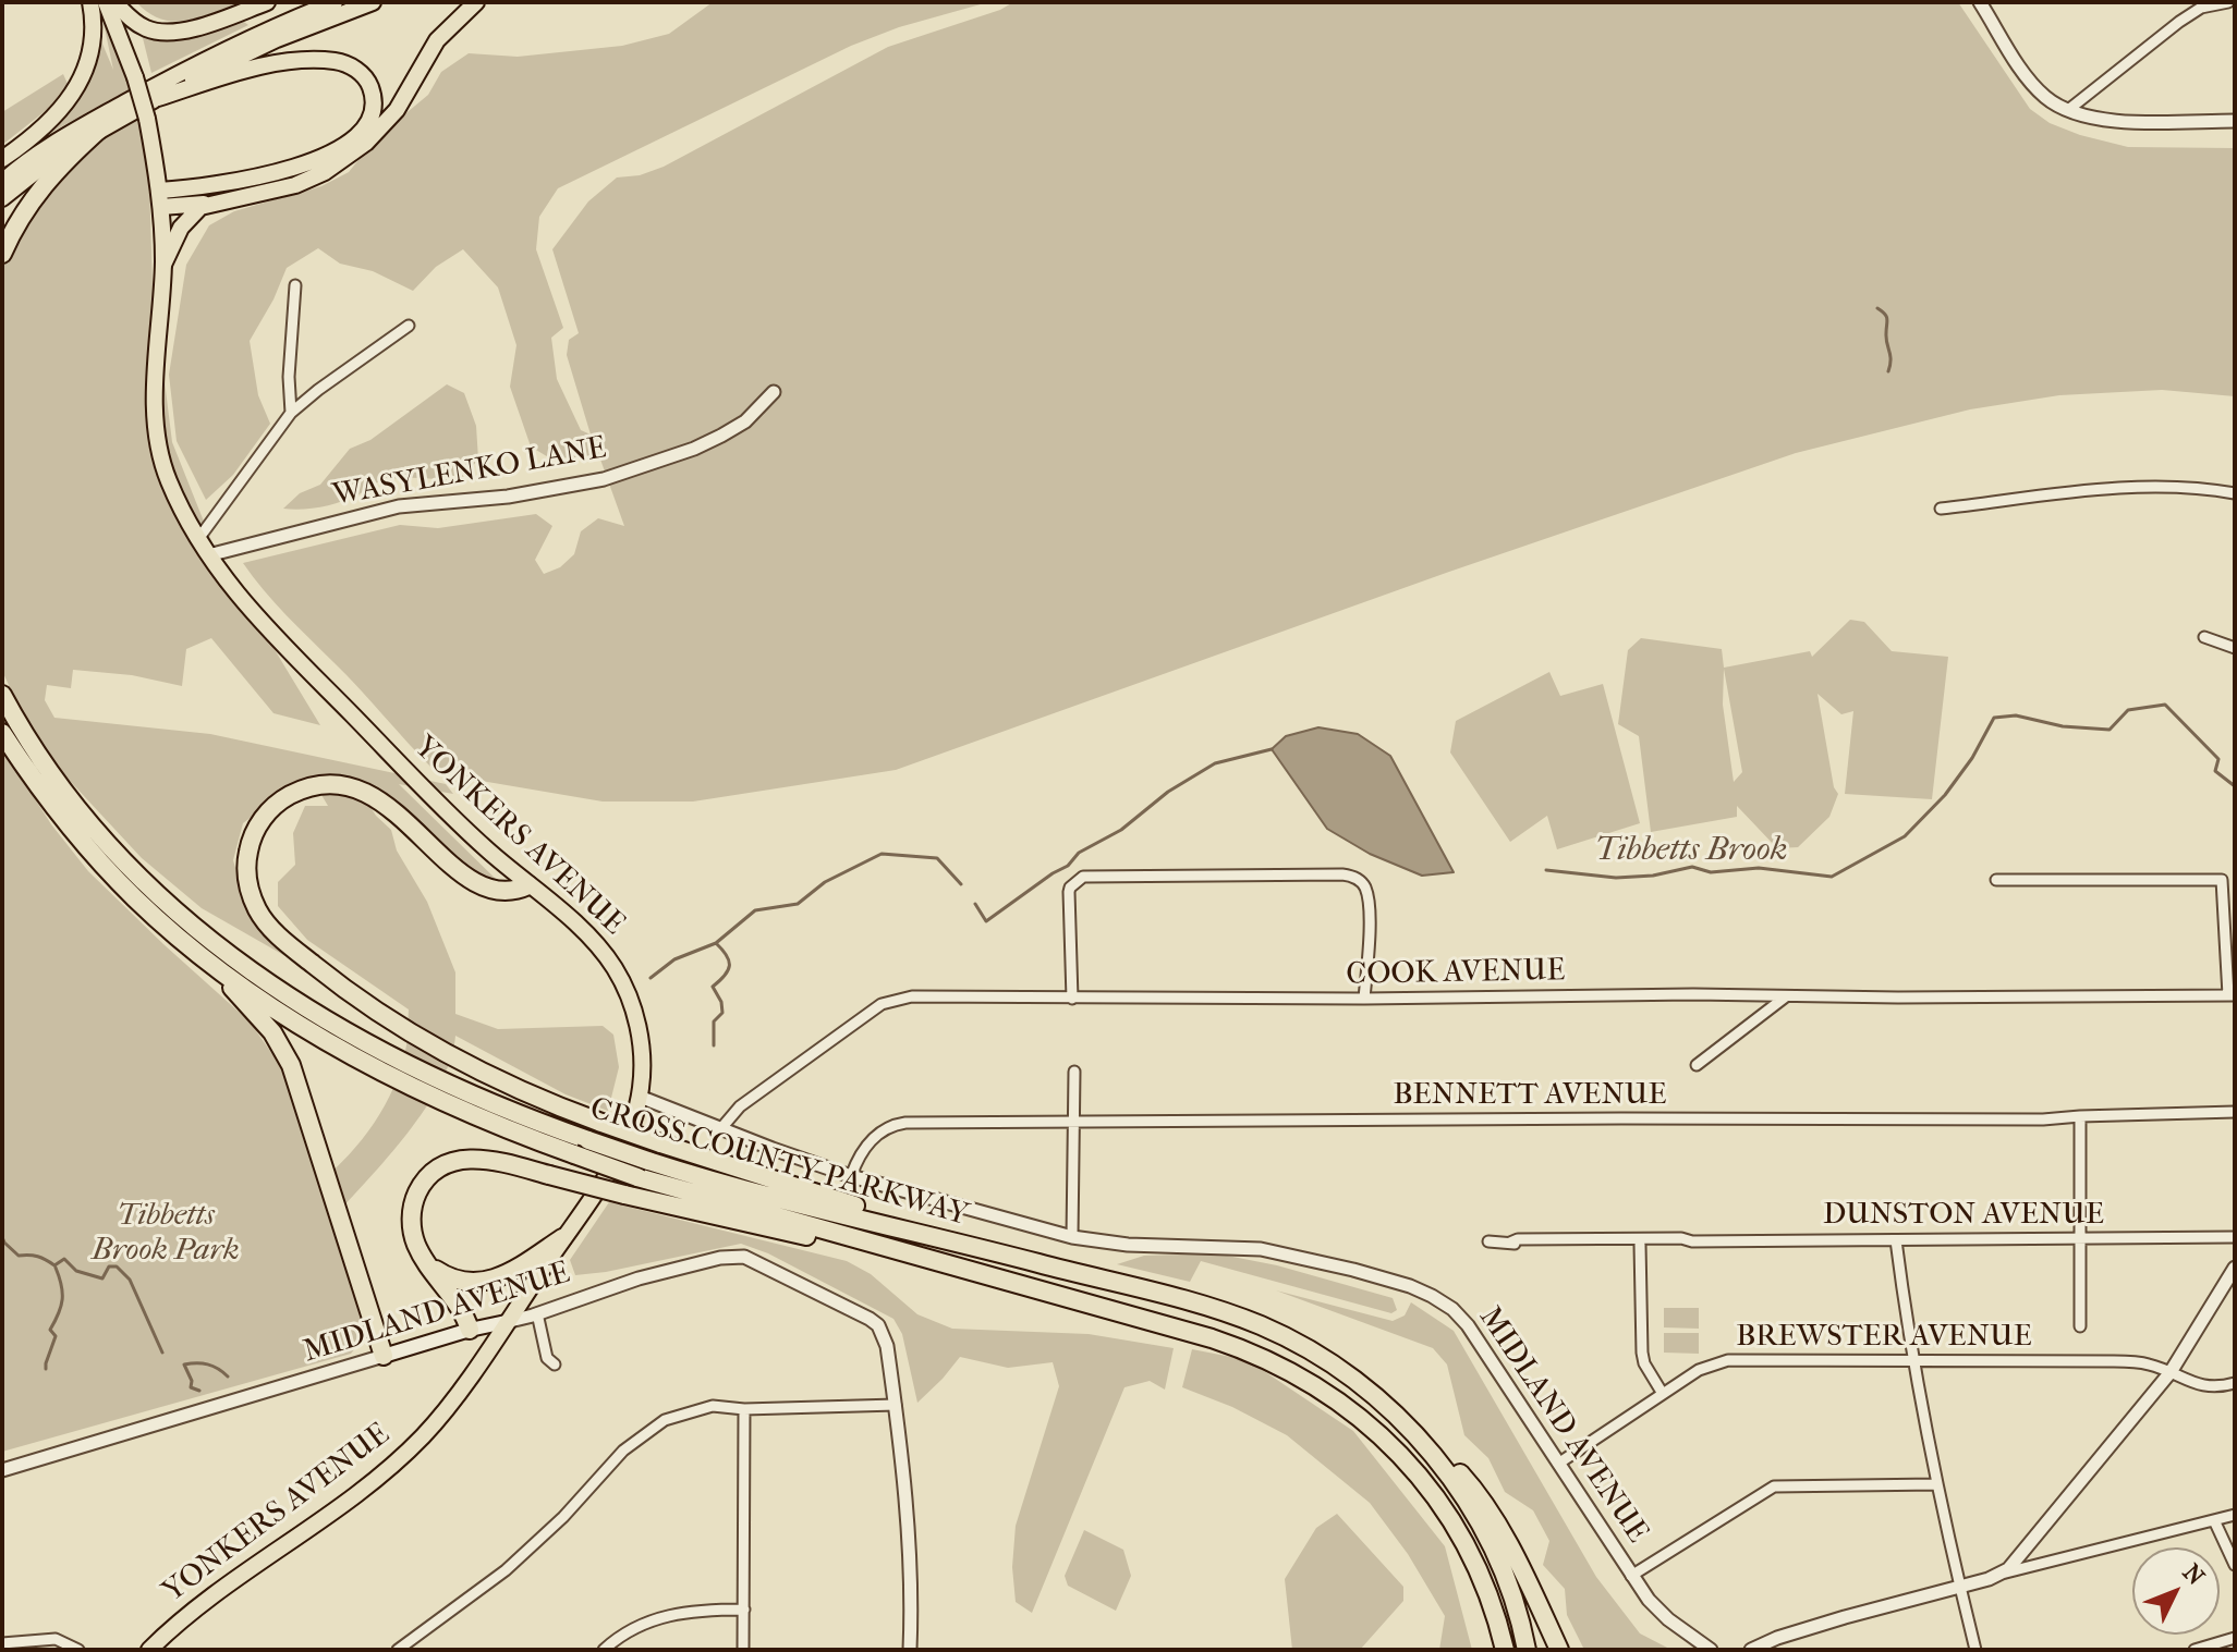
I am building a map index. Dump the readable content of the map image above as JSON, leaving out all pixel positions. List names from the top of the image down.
{
  "streets": {
    "highway": ["CROSS COUNTY PARKWAY"],
    "main road": ["YONKERS AVENUE", "MIDLAND AVENUE"],
    "street": [
      "WASYLENKO LANE",
      "COOK AVENUE",
      "BENNETT AVENUE",
      "DUNSTON AVENUE",
      "BREWSTER AVENUE"
    ]
  },
  "crossings": [
    ["WASYLENKO LANE", "YONKERS AVENUE"],
    ["YONKERS AVENUE", "MIDLAND AVENUE"],
    ["COOK AVENUE", "MIDLAND AVENUE"],
    ["BENNETT AVENUE", "MIDLAND AVENUE"],
    ["MIDLAND AVENUE", "BREWSTER AVENUE"]
  ],
  "water": ["Tibbetts Brook"],
  "parks": ["Tibbetts Brook Park"],
  "north": "top right"
}
